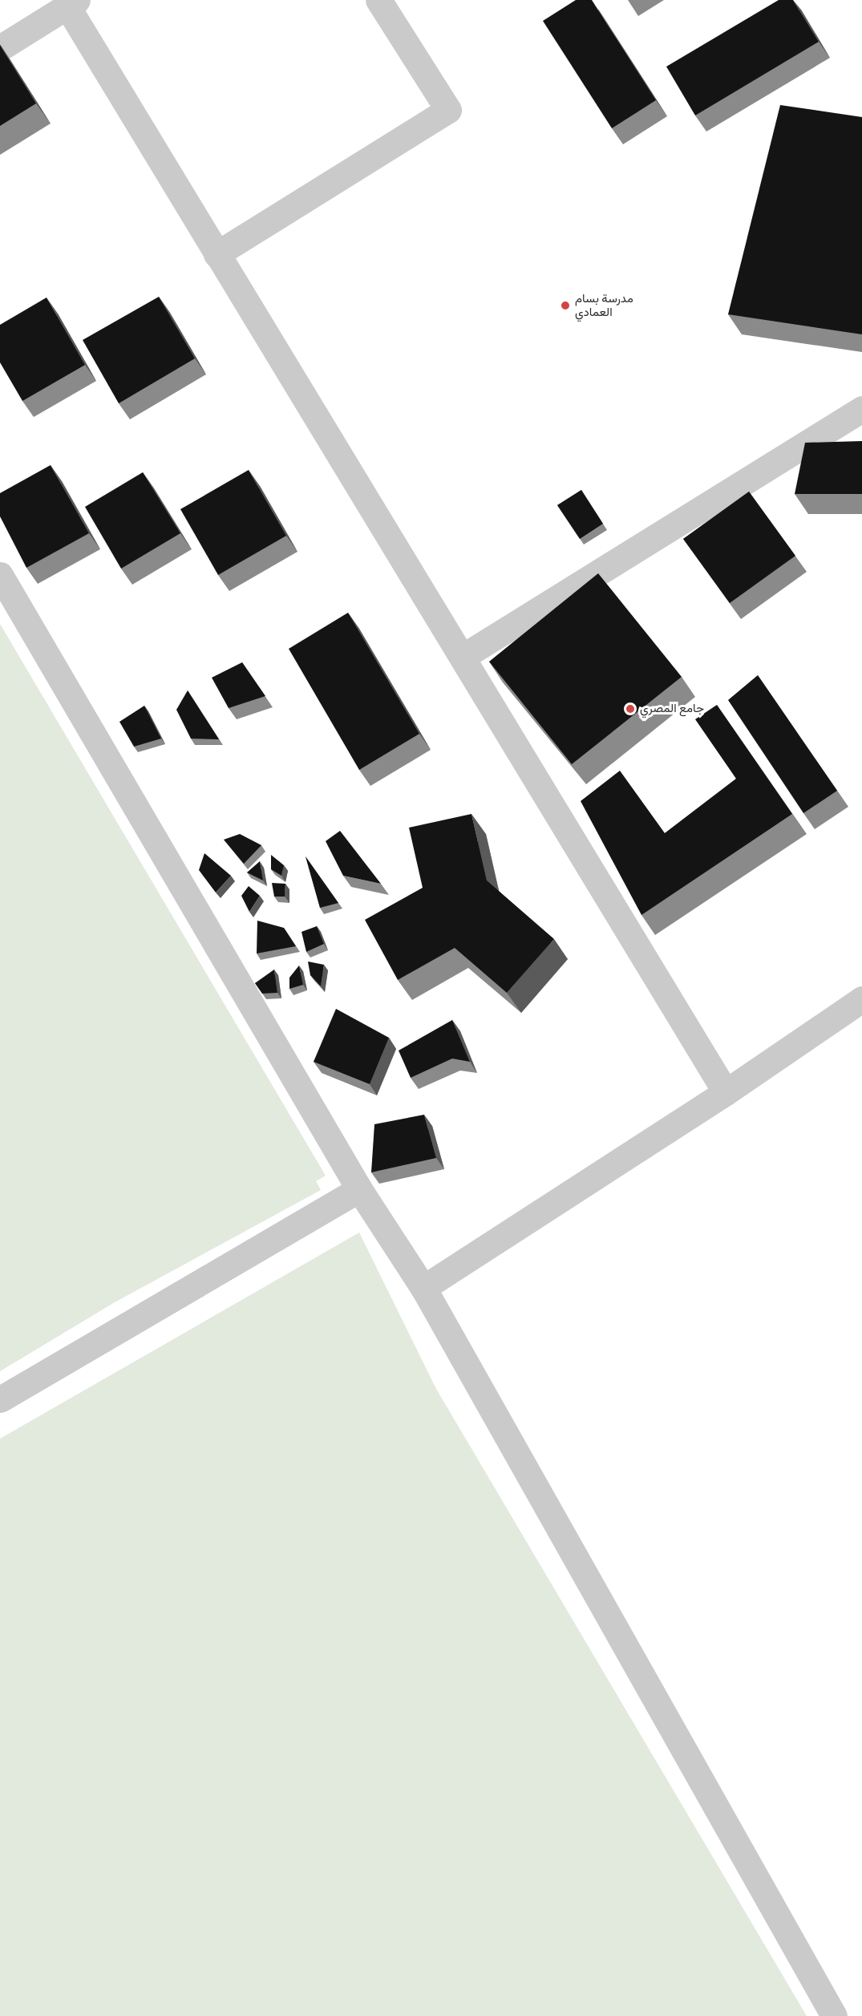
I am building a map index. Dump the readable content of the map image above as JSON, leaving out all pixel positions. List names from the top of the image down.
{
  "places": ["مدرسة بسام العمادي", "جامع المصري"]
}
